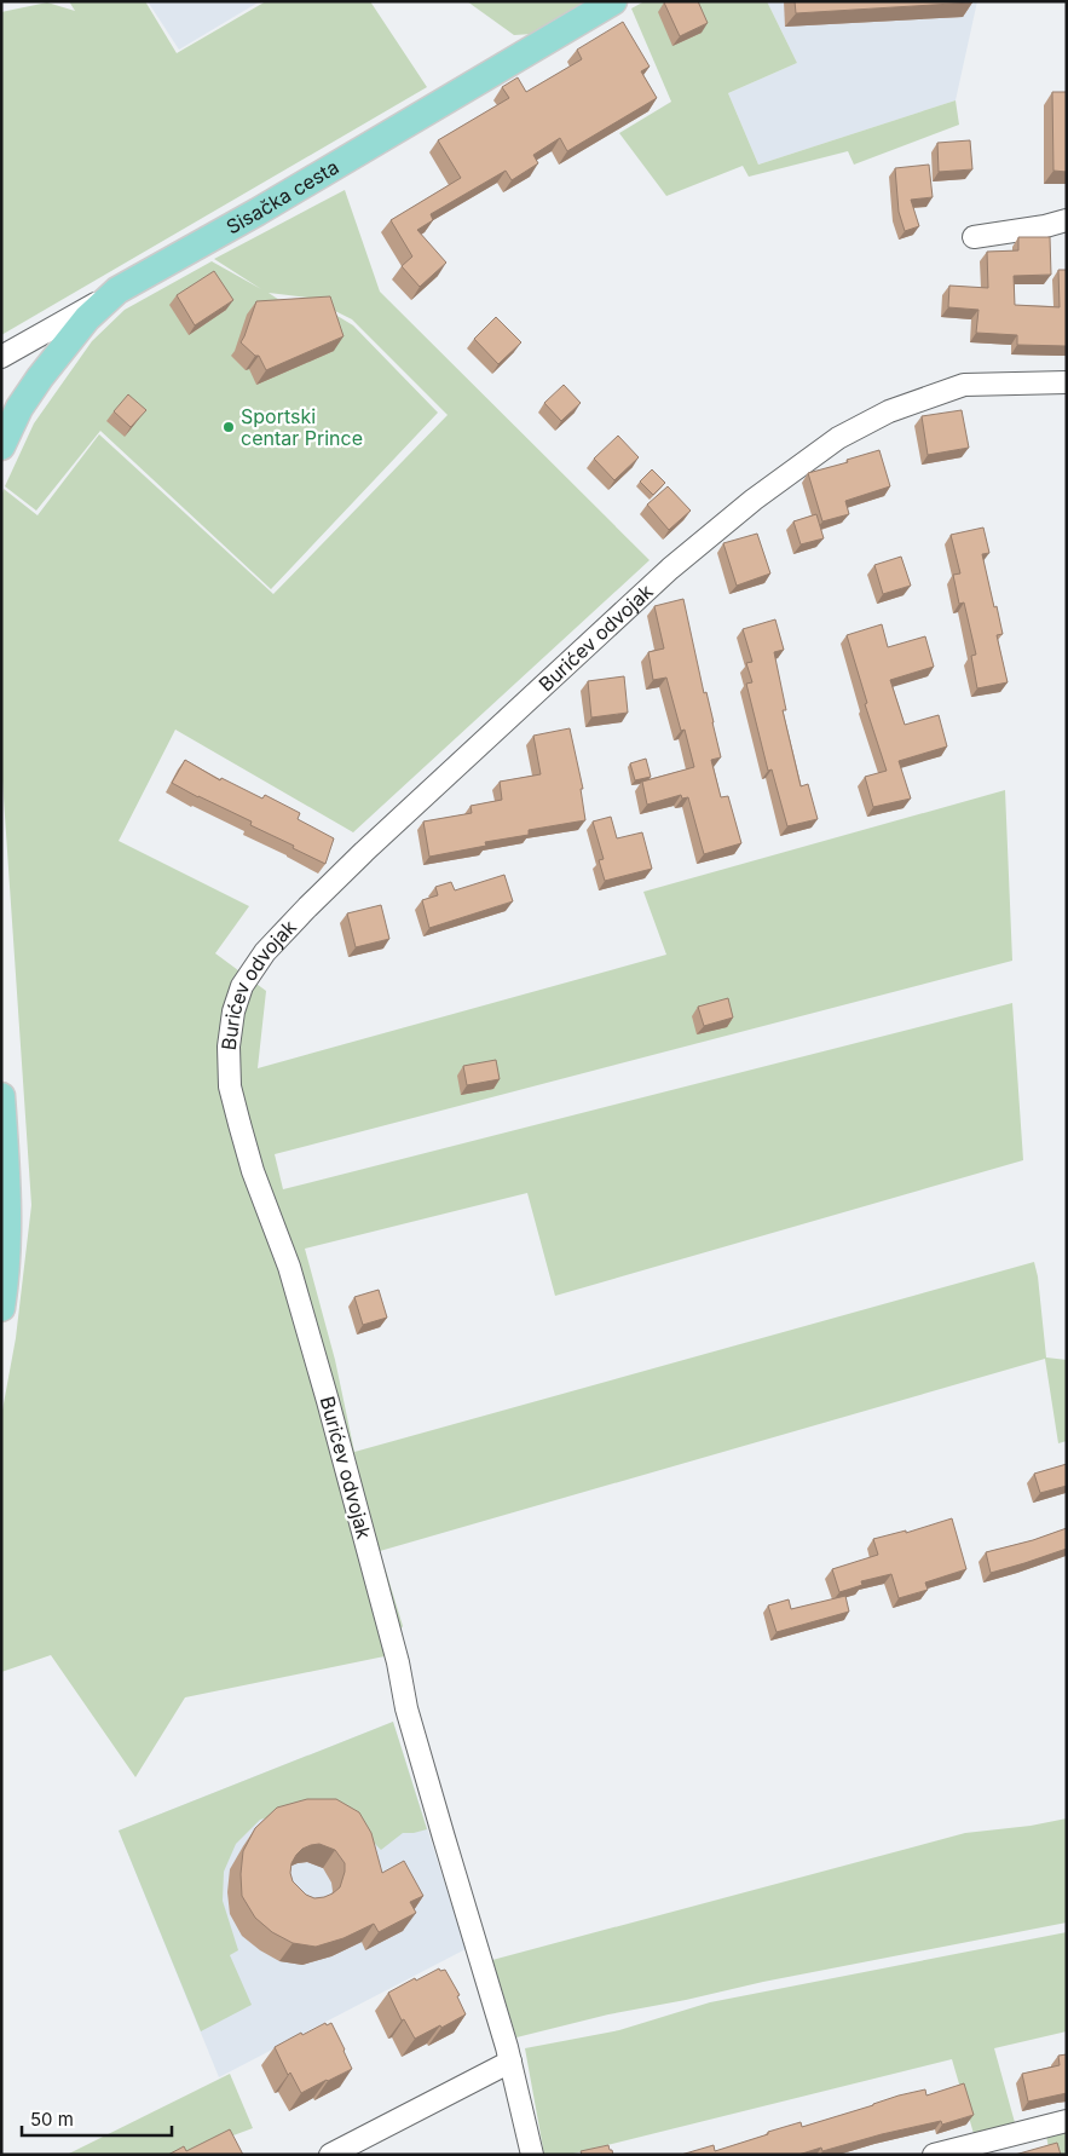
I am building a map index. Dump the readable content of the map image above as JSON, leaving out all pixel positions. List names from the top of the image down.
{
  "streets": {
    "main road": ["Sisačka cesta"],
    "street": ["Burićev odvojak"]
  },
  "places": ["Sportski centar Prince"],
  "scale_bar": "50 m"
}
